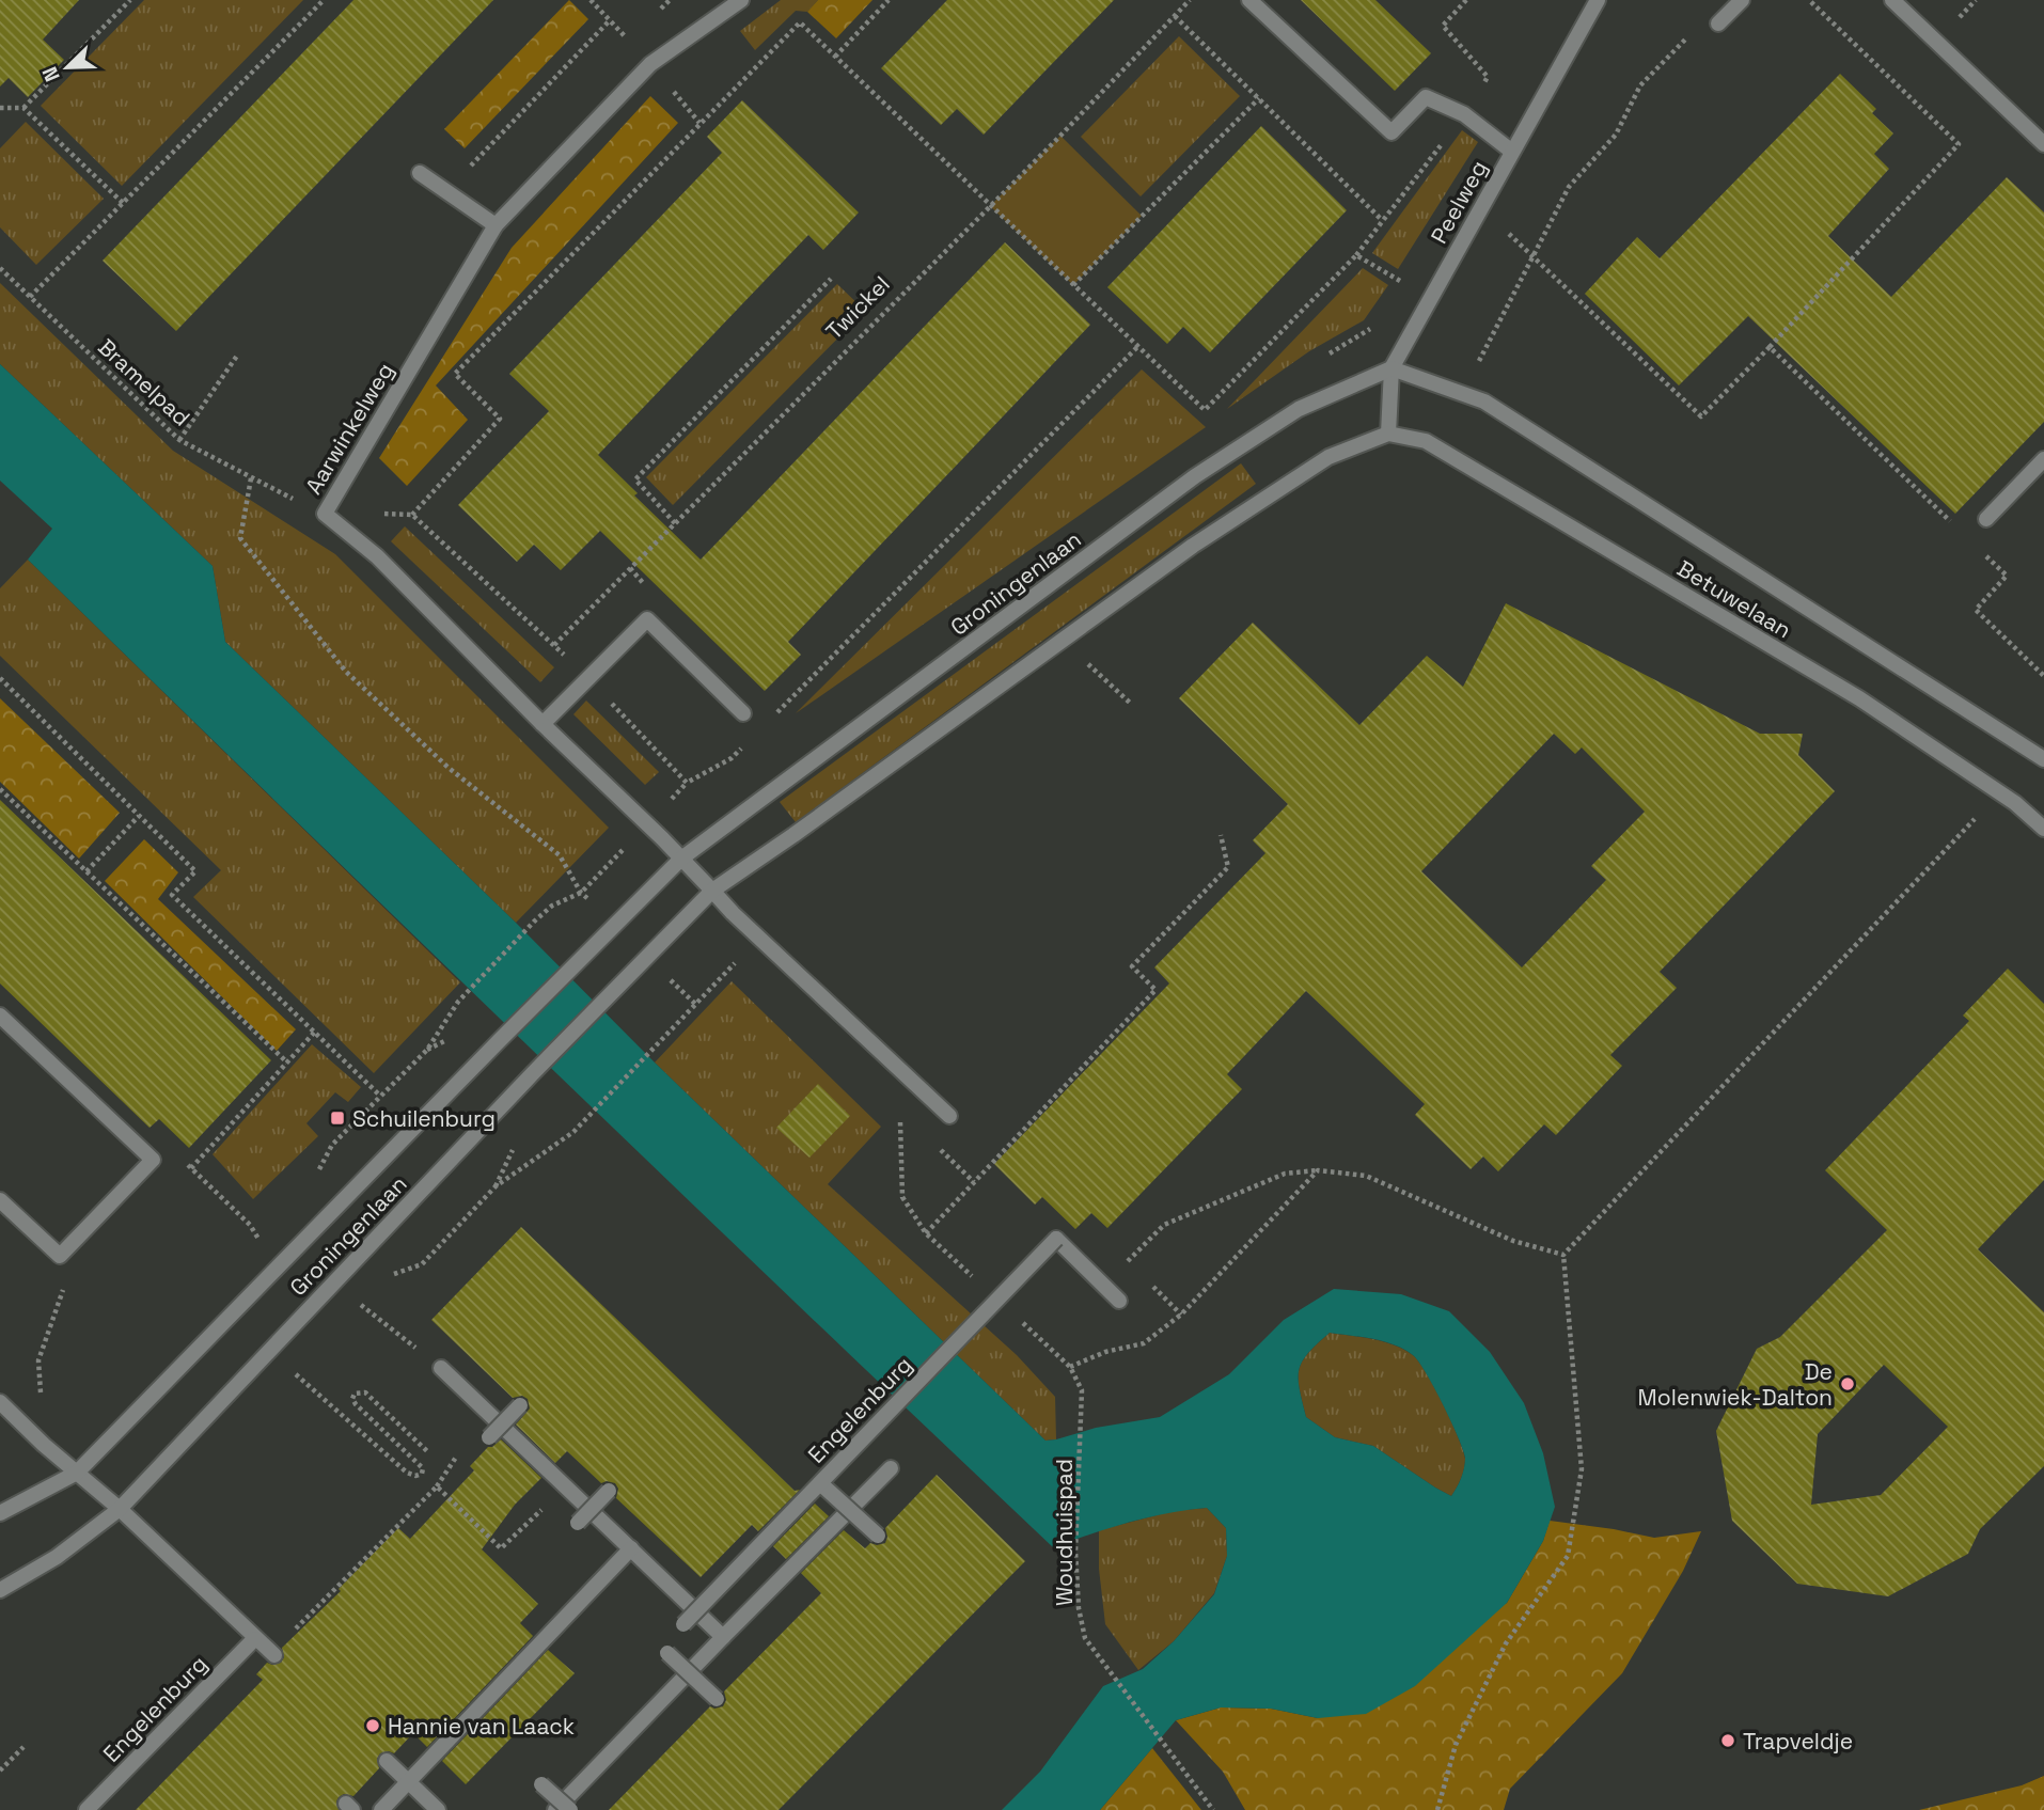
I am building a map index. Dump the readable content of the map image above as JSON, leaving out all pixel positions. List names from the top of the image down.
{
  "streets": {
    "street": [
      "Peelweg",
      "Aarwinkelweg",
      "Groningenlaan",
      "Betuwelaan",
      "Engelenburg"
    ],
    "path": ["Twickel", "Bramelpad", "Woudhuispad"]
  },
  "crossings": [
    ["Peelweg", "Groningenlaan"],
    ["Peelweg", "Betuwelaan"],
    ["Bramelpad", "Aarwinkelweg"],
    ["Aarwinkelweg", "Groningenlaan"],
    ["Groningenlaan", "Betuwelaan"]
  ],
  "places": {
    "transit": ["Schuilenburg"],
    "other": ["De Molenwiek-Dalton", "Hannie van Laack", "Trapveldje"]
  },
  "north": "bottom left"
}
